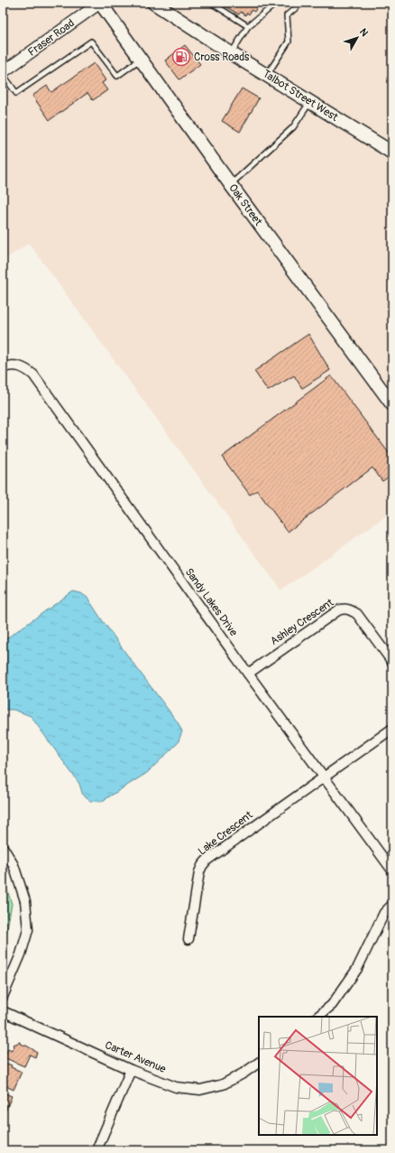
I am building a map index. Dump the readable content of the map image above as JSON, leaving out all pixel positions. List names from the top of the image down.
{
  "streets": {
    "main road": ["Talbot Street West", "Oak Street"],
    "street": [
      "Fraser Road",
      "Sandy Lakes Drive",
      "Ashley Crescent",
      "Lake Crescent",
      "Carter Avenue"
    ]
  },
  "crossings": [
    ["Fraser Road", "Oak Street"],
    ["Sandy Lakes Drive", "Ashley Crescent"],
    ["Sandy Lakes Drive", "Lake Crescent"]
  ],
  "places": {
    "fuel station": ["Cross Roads"]
  },
  "north": "top right"
}
